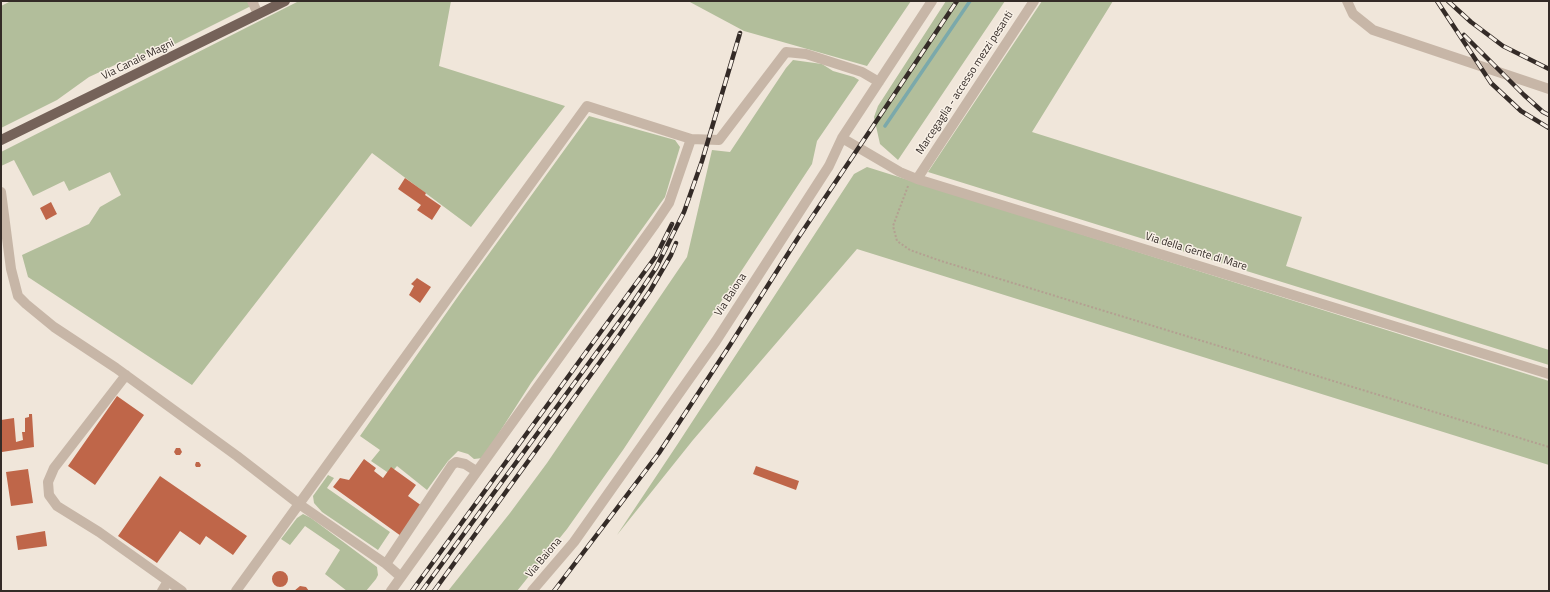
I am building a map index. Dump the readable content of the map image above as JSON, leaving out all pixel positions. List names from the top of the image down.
{
  "streets": {
    "main road": ["Via Canale Magni"],
    "street": ["Marcegaglia - accesso mezzi pesanti", "Via della Gente di Mare", "Via Baiona"]
  },
  "crossings": [
    ["Marcegaglia - accesso mezzi pesanti", "Via della Gente di Mare"],
    ["Via della Gente di Mare", "Via Baiona"]
  ]
}
